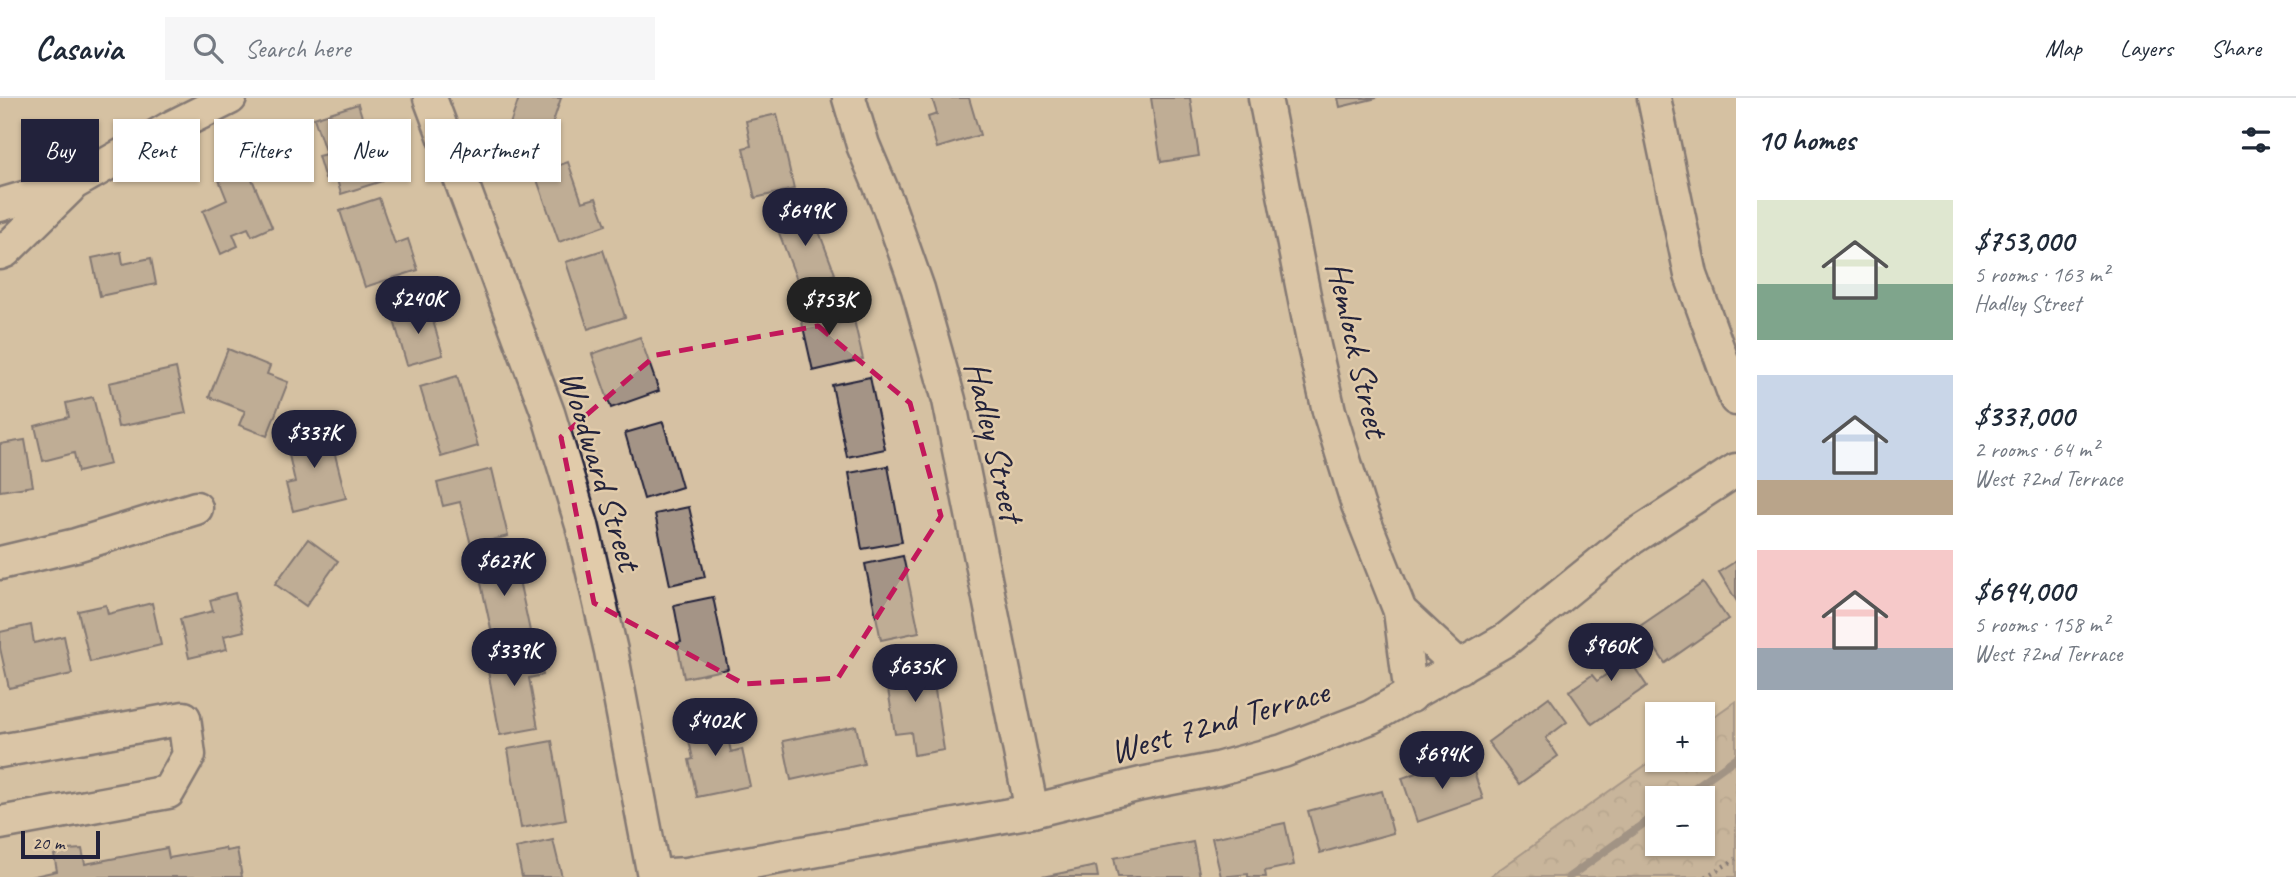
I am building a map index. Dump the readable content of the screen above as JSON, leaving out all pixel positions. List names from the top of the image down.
{
  "streets": {
    "street": [
      "Hemlock Street",
      "Hadley Street",
      "Woodward Street",
      "West 72nd Terrace"
    ]
  },
  "crossings": [
    ["Hemlock Street", "West 72nd Terrace"],
    ["Hadley Street", "West 72nd Terrace"],
    ["Woodward Street", "West 72nd Terrace"]
  ],
  "scale_bar": "20 m",
  "page": {
    "header": "Casavia",
    "search": "Search here",
    "nav": ["Map", "Layers", "Share"],
    "heading": "10 homes",
    "chip": [
      "Buy",
      "Rent",
      "Filters",
      "New",
      "Apartment"
    ],
    "list": [
      {
        "name": "$753,000",
        "note": "5 rooms · 163 m² · Hadley Street"
      },
      {
        "name": "$337,000",
        "note": "2 rooms · 64 m² · West 72nd Terrace"
      },
      {
        "name": "$694,000",
        "note": "5 rooms · 158 m² · West 72nd Terrace"
      }
    ],
    "price": [
      "$649K",
      "$240K",
      "$753K",
      "$337K",
      "$627K",
      "$960K",
      "$339K",
      "$635K",
      "$402K",
      "$694K"
    ],
    "map_buttons": ["+", "−"],
    "scale": "20 m"
  }
}
